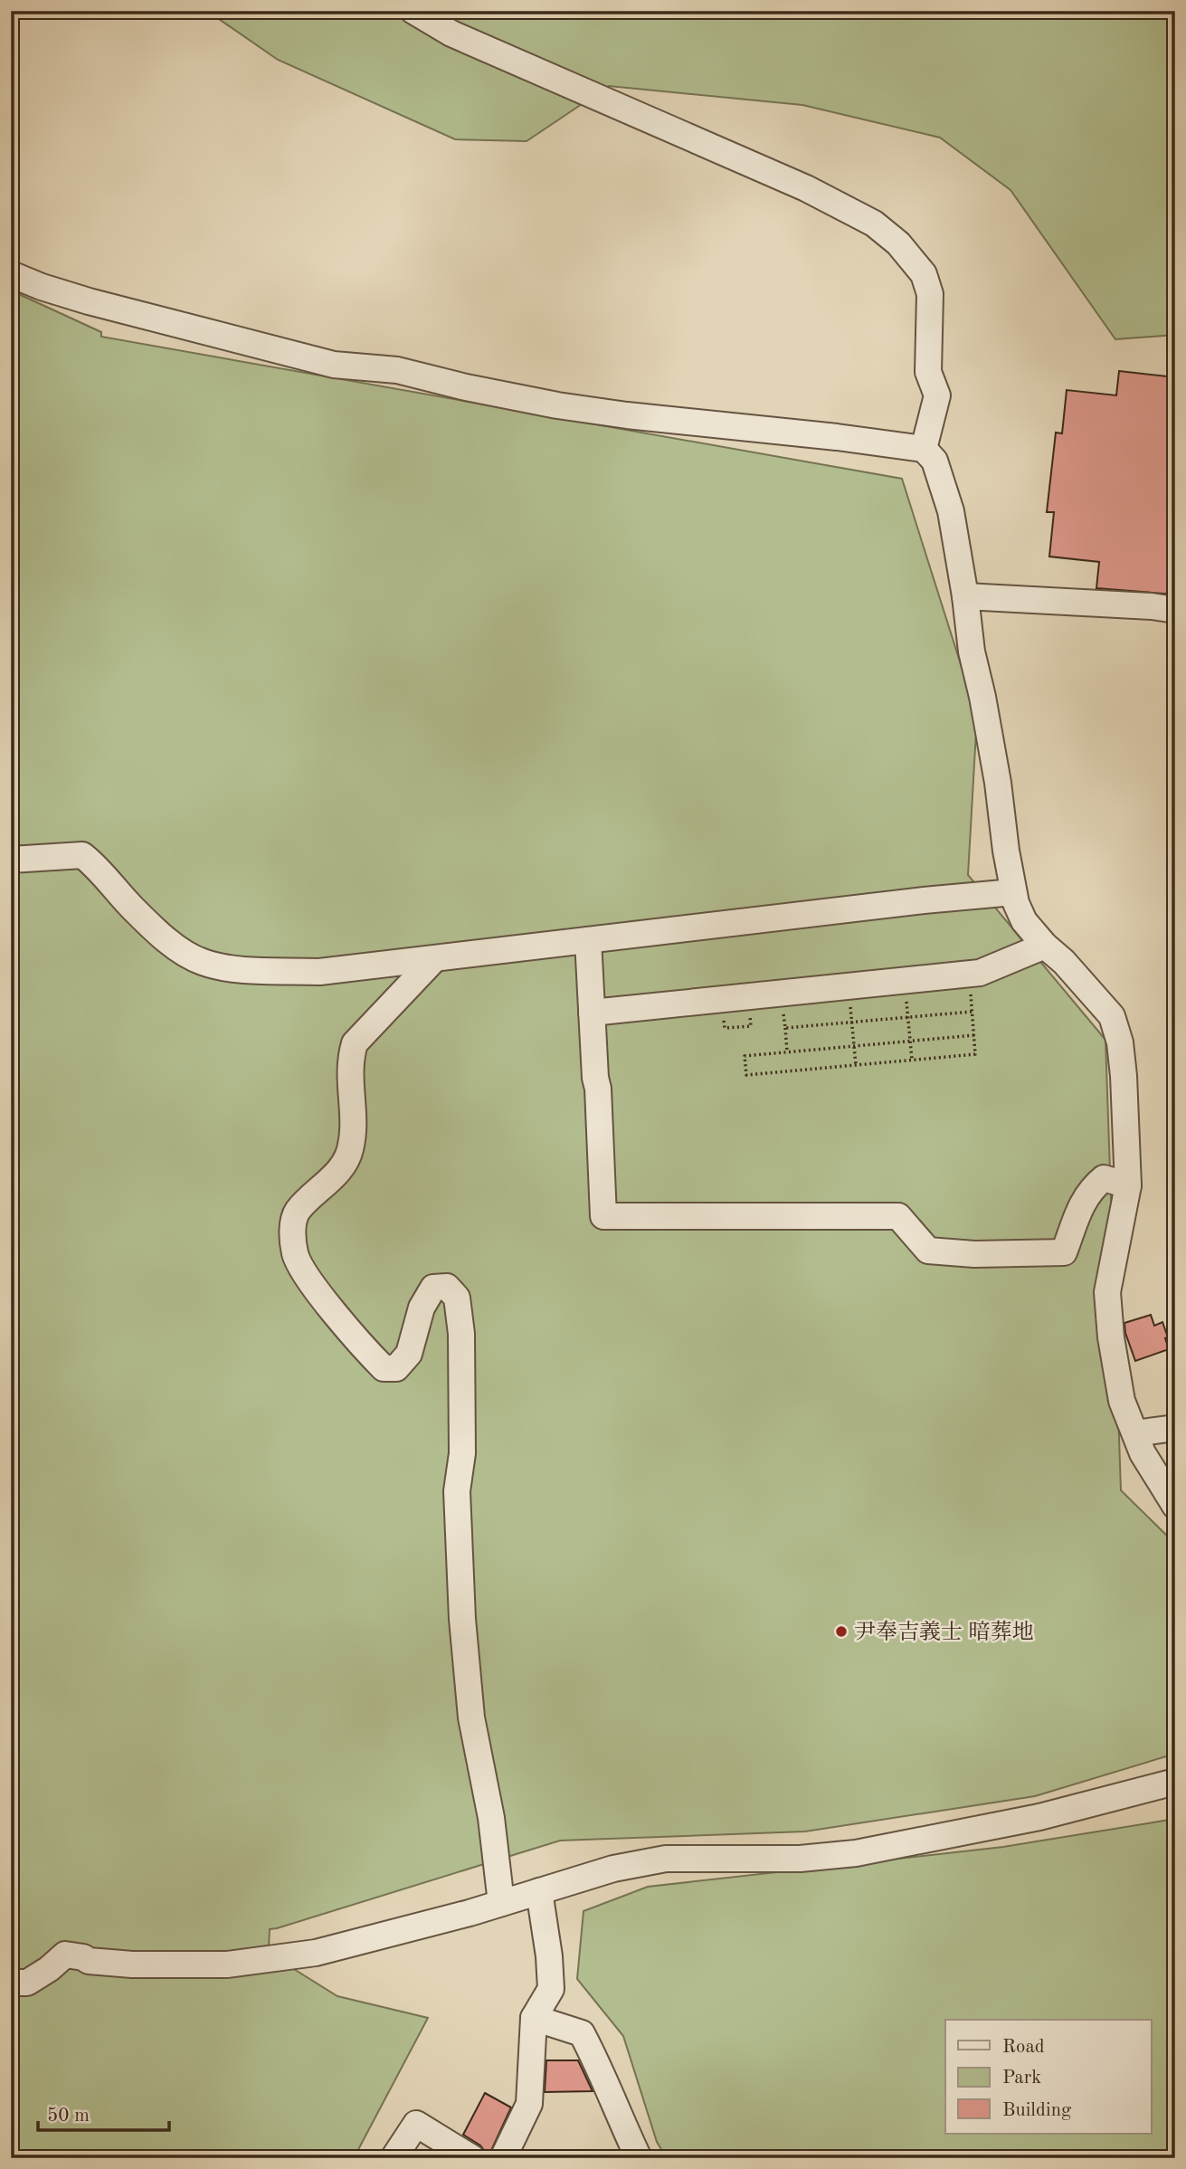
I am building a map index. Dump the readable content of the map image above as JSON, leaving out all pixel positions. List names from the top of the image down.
{
  "places": ["尹奉吉義士 暗葬地"],
  "legend": ["Road", "Park", "Building"],
  "scale_bar": "50 m"
}
